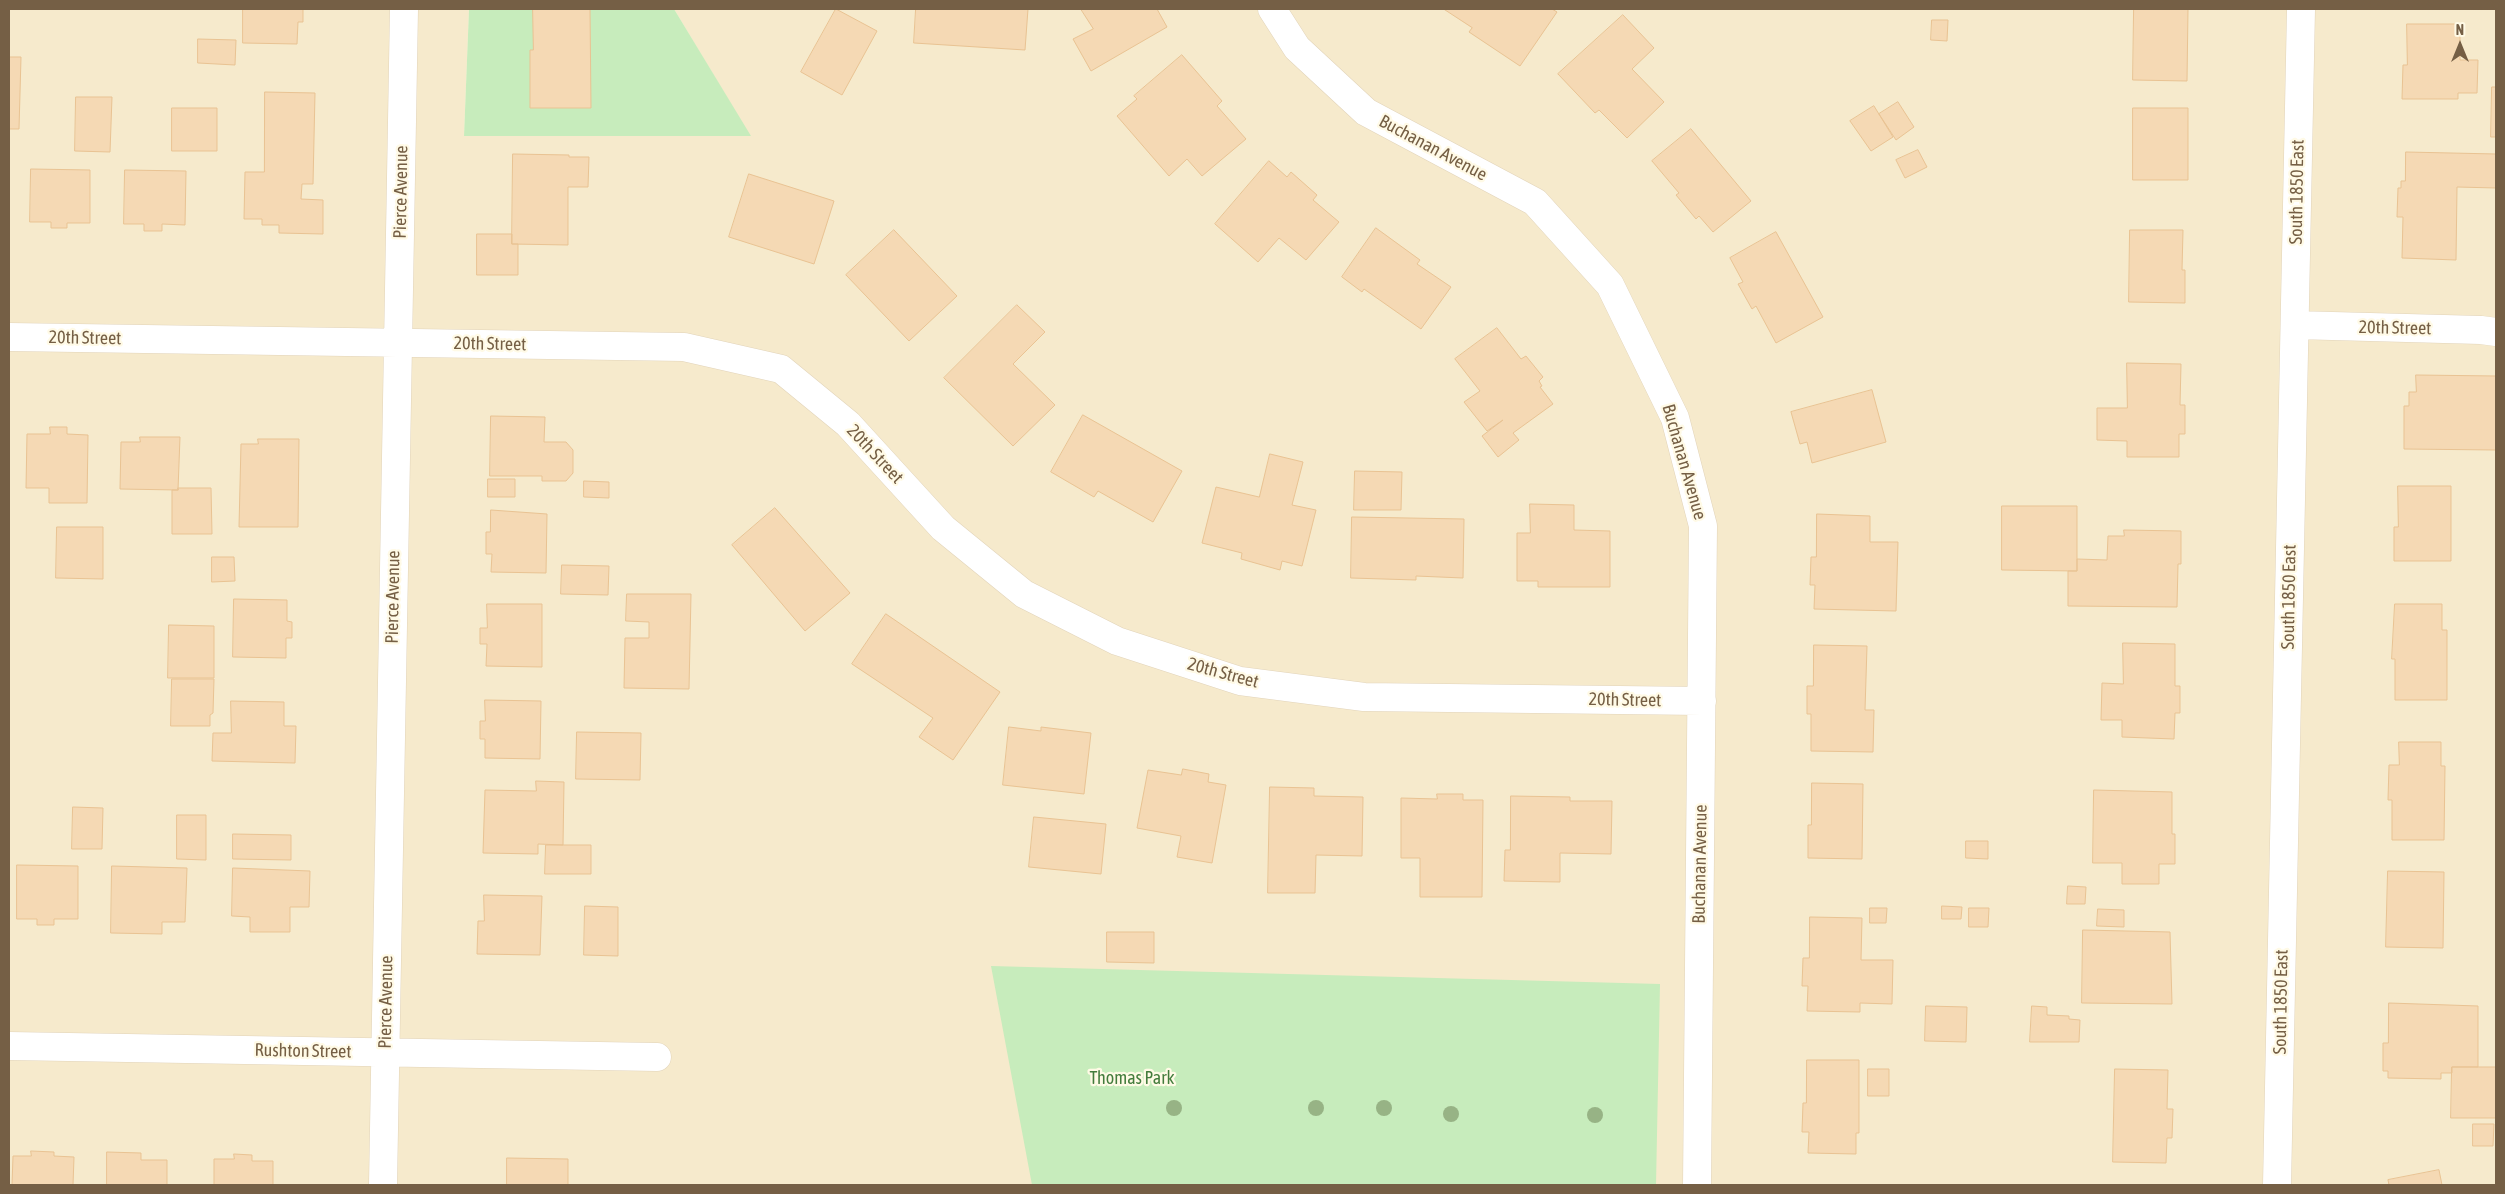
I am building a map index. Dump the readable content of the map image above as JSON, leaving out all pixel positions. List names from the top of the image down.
{
  "streets": {
    "street": [
      "Buchanan Avenue",
      "Pierce Avenue",
      "South 1850 East",
      "20th Street",
      "Rushton Street"
    ]
  },
  "crossings": [
    ["Buchanan Avenue", "20th Street"],
    ["Pierce Avenue", "20th Street"],
    ["Pierce Avenue", "Rushton Street"],
    ["South 1850 East", "20th Street"]
  ],
  "parks": ["Thomas Park"],
  "north": "top"
}
